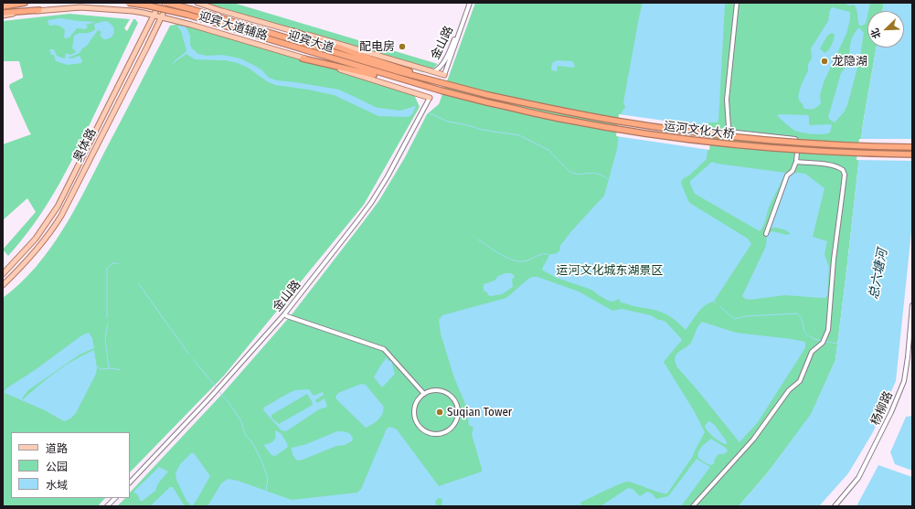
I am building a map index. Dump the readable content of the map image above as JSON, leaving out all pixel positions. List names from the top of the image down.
{
  "streets": {
    "highway": ["迎宾大道", "运河文化大桥"],
    "main road": ["迎宾大道辅路", "奥体路"],
    "street": ["金山路", "杨柳路"]
  },
  "crossings": [
    ["迎宾大道辅路", "金山路"],
    ["迎宾大道辅路", "奥体路"],
    ["迎宾大道", "运河文化大桥"],
    ["迎宾大道", "奥体路"]
  ],
  "water": ["总六塘河"],
  "parks": ["运河文化城东湖景区"],
  "places": ["配电房", "龙隐湖", "Suqian Tower"],
  "legend": ["道路", "公园", "水域"],
  "north": "bottom left"
}
